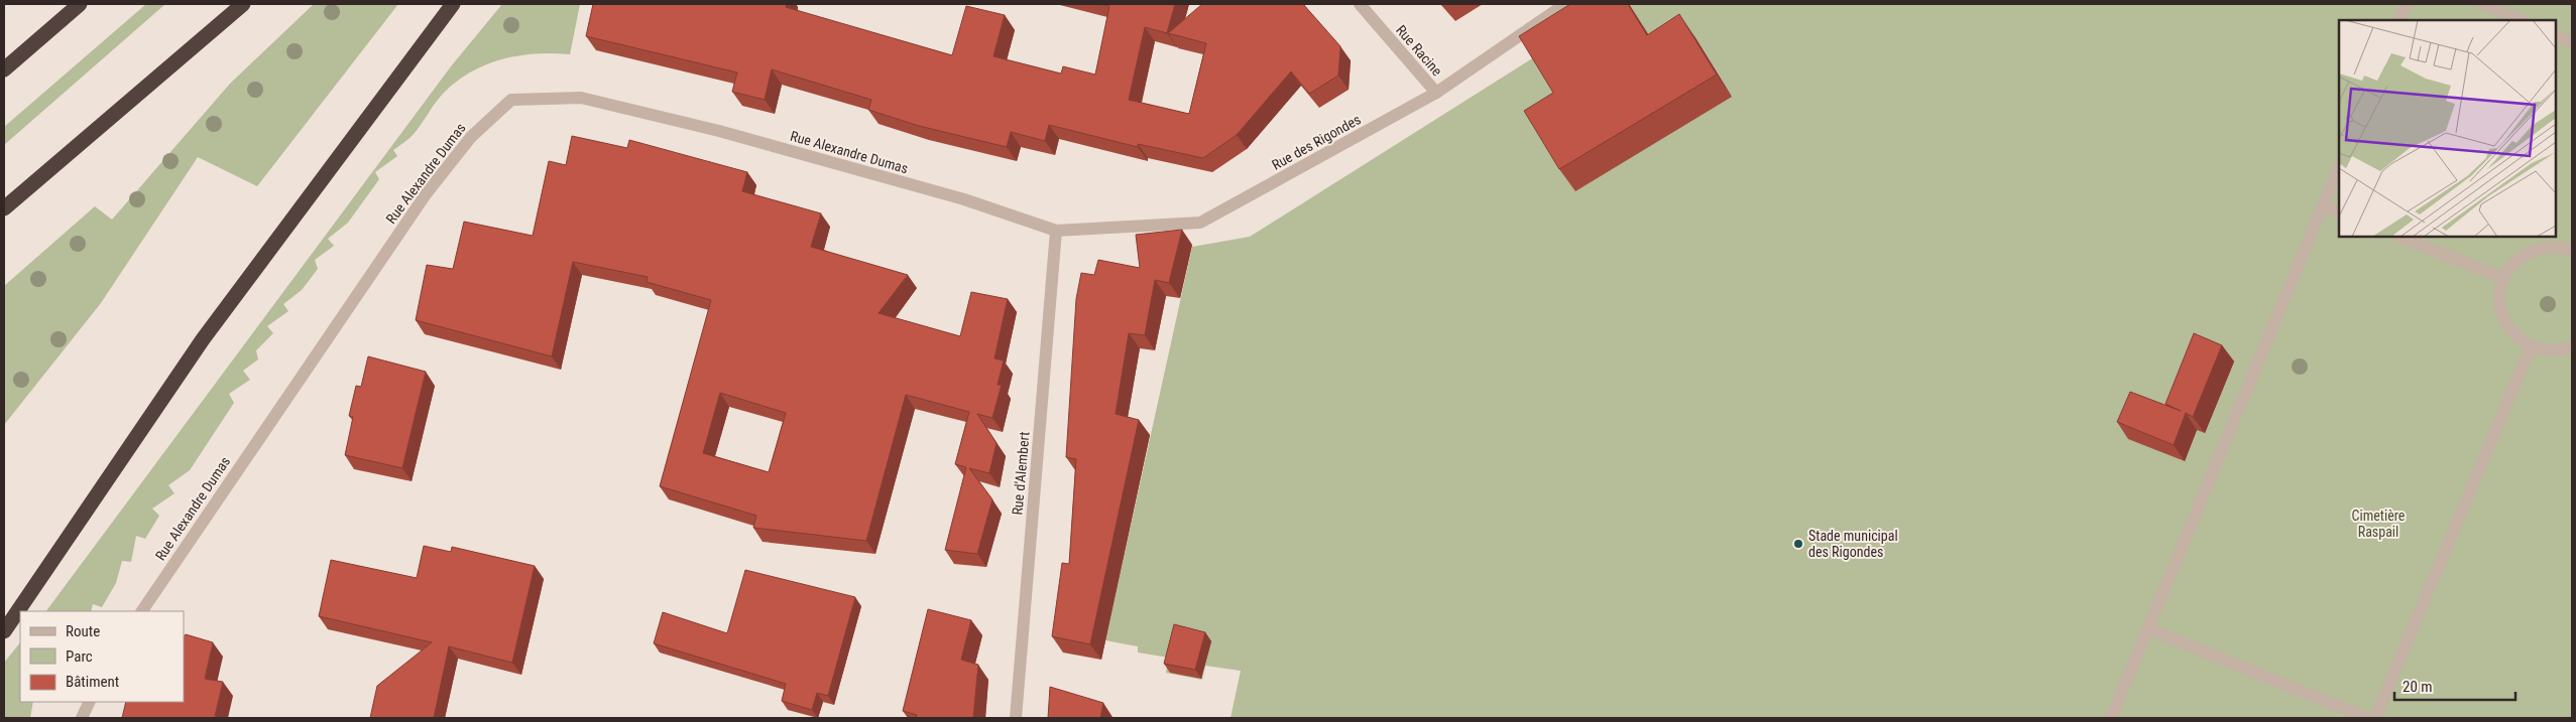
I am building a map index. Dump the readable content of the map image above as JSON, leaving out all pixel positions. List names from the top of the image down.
{
  "streets": {
    "street": [
      "Rue Racine",
      "Rue des Rigondes",
      "Rue Alexandre Dumas",
      "Rue d'Alembert"
    ]
  },
  "crossings": [
    ["Rue Racine", "Rue des Rigondes"],
    ["Rue des Rigondes", "Rue Alexandre Dumas"],
    ["Rue des Rigondes", "Rue d'Alembert"],
    ["Rue Alexandre Dumas", "Rue d'Alembert"]
  ],
  "parks": ["Cimetière Raspail"],
  "places": ["Stade municipal des Rigondes"],
  "legend": ["Route", "Parc", "Bâtiment"],
  "scale_bar": "20 m"
}
